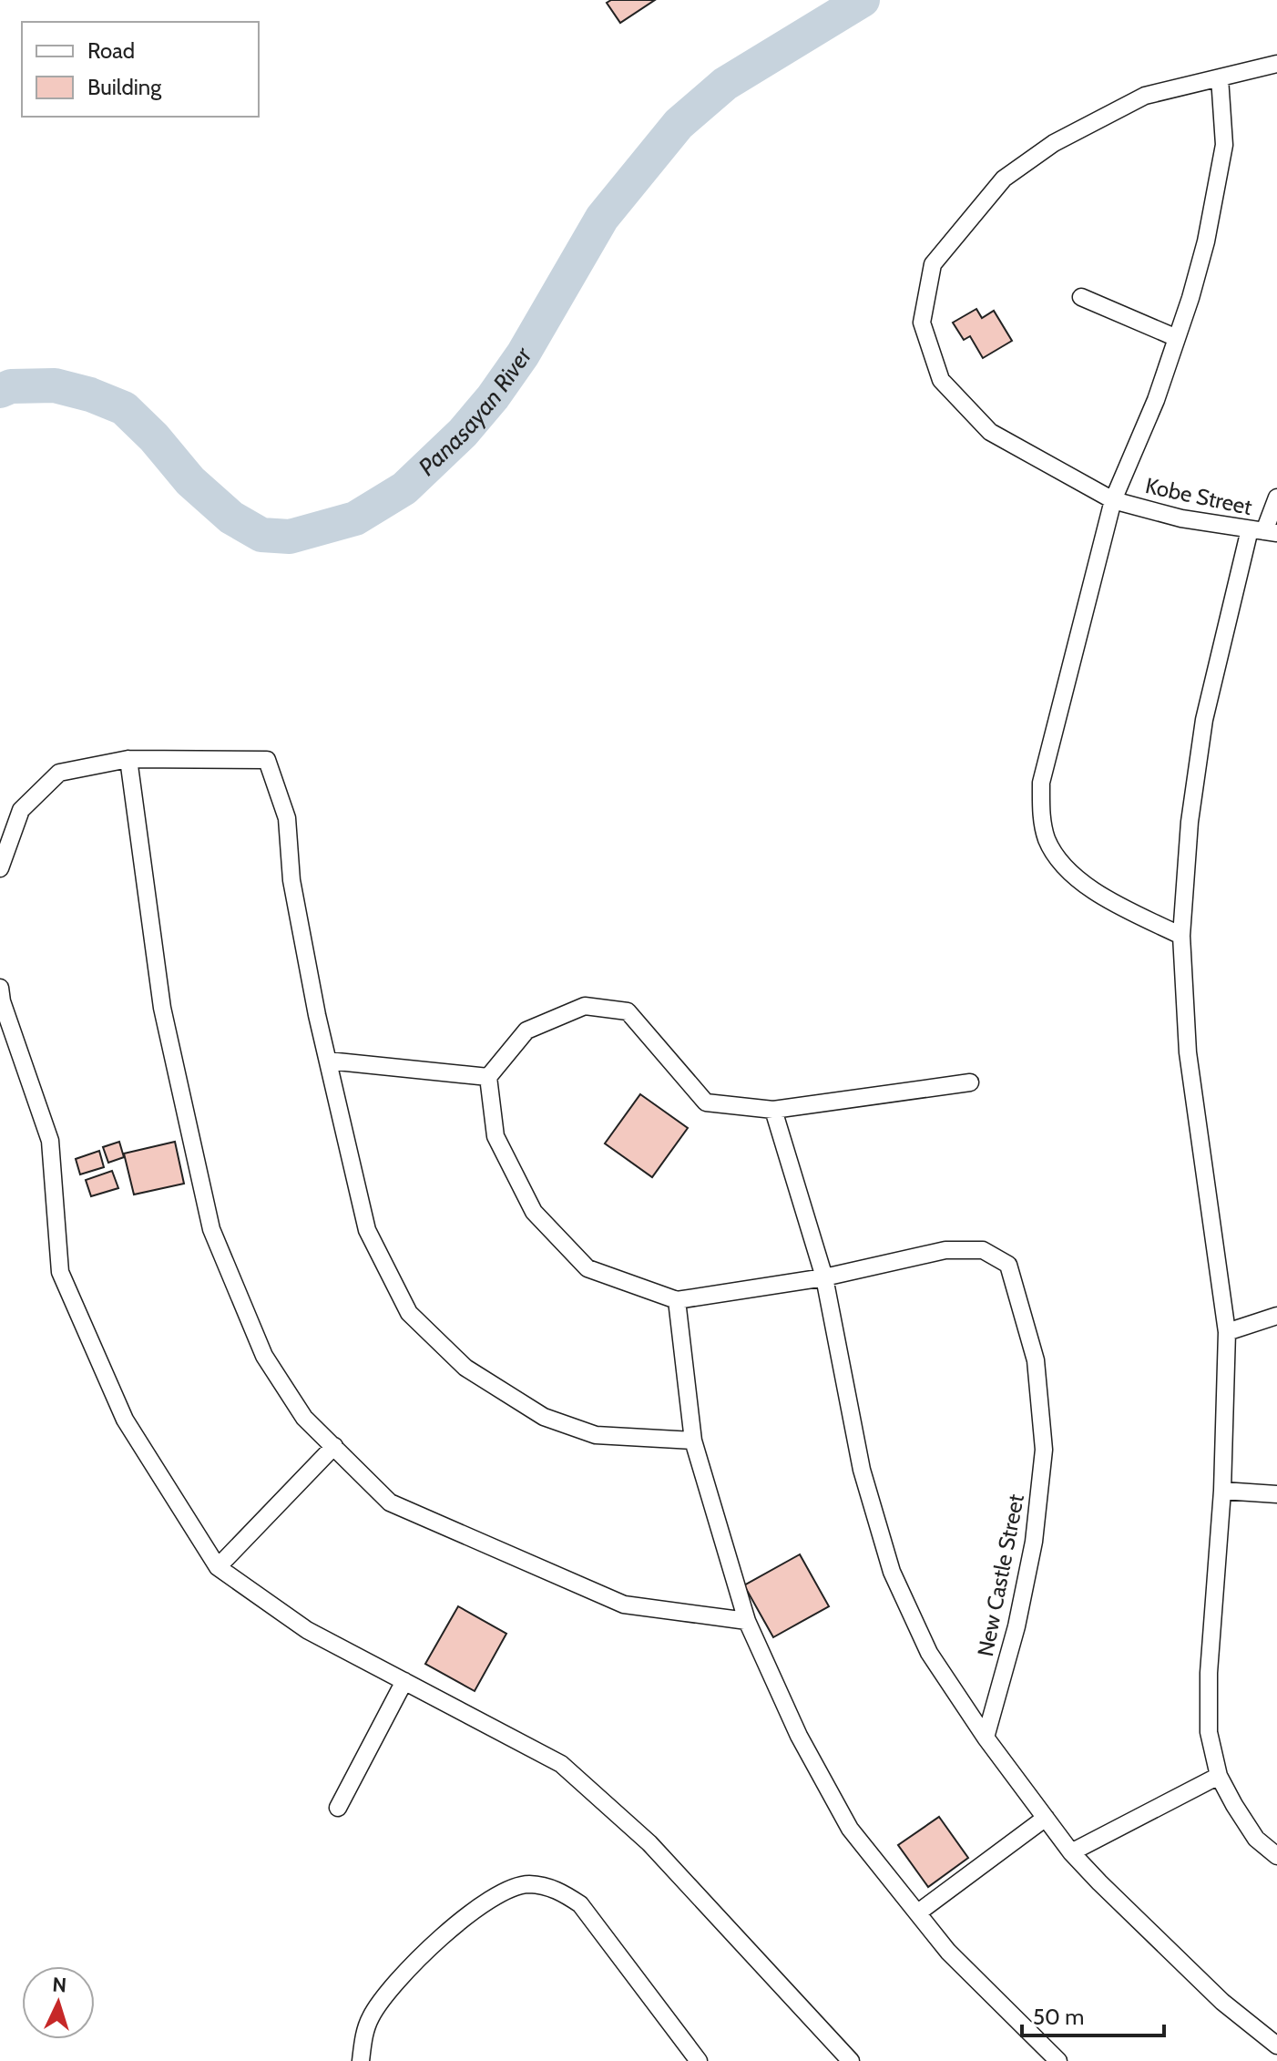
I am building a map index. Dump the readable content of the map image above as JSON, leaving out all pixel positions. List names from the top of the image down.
{
  "streets": {
    "street": ["Kobe Street", "New Castle Street"]
  },
  "water": ["Panasayan River"],
  "legend": ["Road", "Building"],
  "scale_bar": "50 m",
  "north": "top"
}
